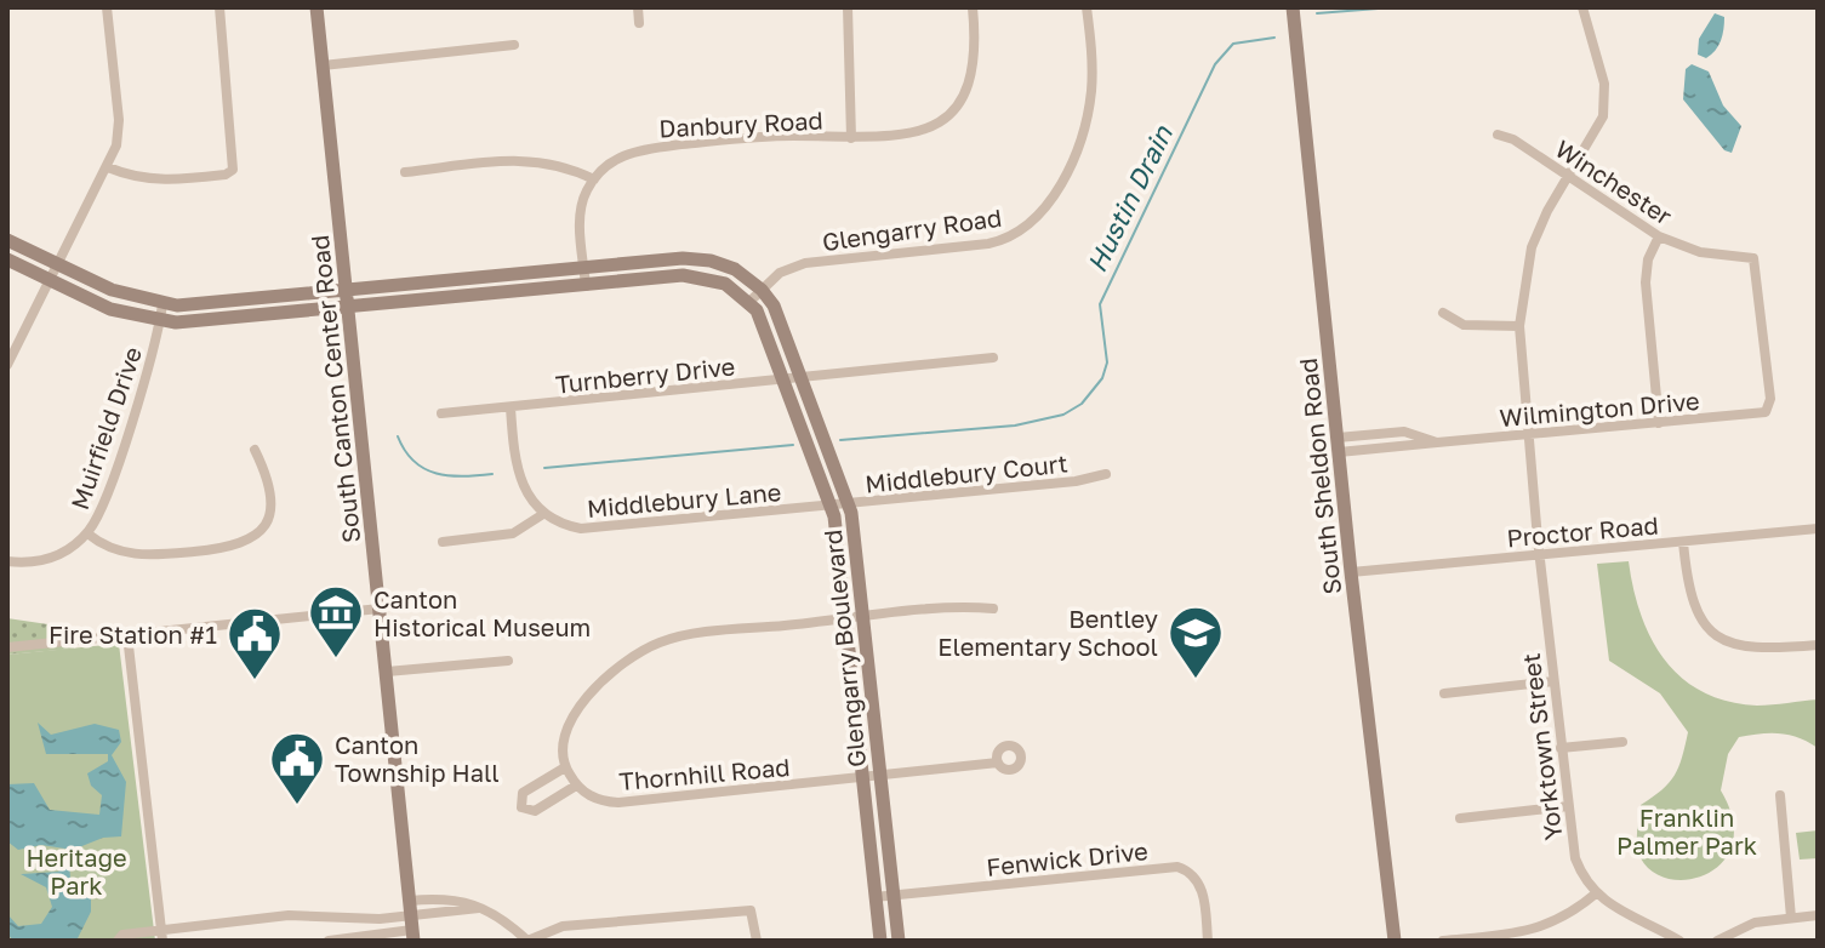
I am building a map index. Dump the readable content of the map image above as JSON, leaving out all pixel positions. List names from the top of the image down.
{
  "streets": {
    "street": [
      "Danbury Road",
      "Winchester",
      "Glengarry Road",
      "Turnberry Drive",
      "South Canton Center Road",
      "Wilmington Drive",
      "Muirfield Drive",
      "Middlebury Court",
      "South Sheldon Road",
      "Middlebury Lane",
      "Proctor Road",
      "Glengarry Boulevard",
      "Yorktown Street",
      "Thornhill Road",
      "Fenwick Drive"
    ]
  },
  "crossings": [
    ["Winchester", "Wilmington Drive"],
    ["Winchester", "Yorktown Street"],
    ["Glengarry Road", "Glengarry Boulevard"],
    ["Turnberry Drive", "Glengarry Boulevard"],
    ["South Canton Center Road", "Glengarry Boulevard"],
    ["Wilmington Drive", "South Sheldon Road"],
    ["Wilmington Drive", "Yorktown Street"],
    ["Muirfield Drive", "Glengarry Boulevard"],
    ["Middlebury Court", "Middlebury Lane"],
    ["Middlebury Court", "Glengarry Boulevard"],
    ["South Sheldon Road", "Proctor Road"],
    ["Middlebury Lane", "Glengarry Boulevard"],
    ["Proctor Road", "Yorktown Street"],
    ["Glengarry Boulevard", "Thornhill Road"],
    ["Glengarry Boulevard", "Fenwick Drive"]
  ],
  "water": ["Hustin Drain"],
  "parks": ["Franklin Palmer Park", "Heritage Park"],
  "places": {
    "museum": ["Canton Historical Museum"],
    "school or university": ["Bentley Elementary School"],
    "public building": ["Fire Station #1", "Canton Township Hall"]
  }
}
